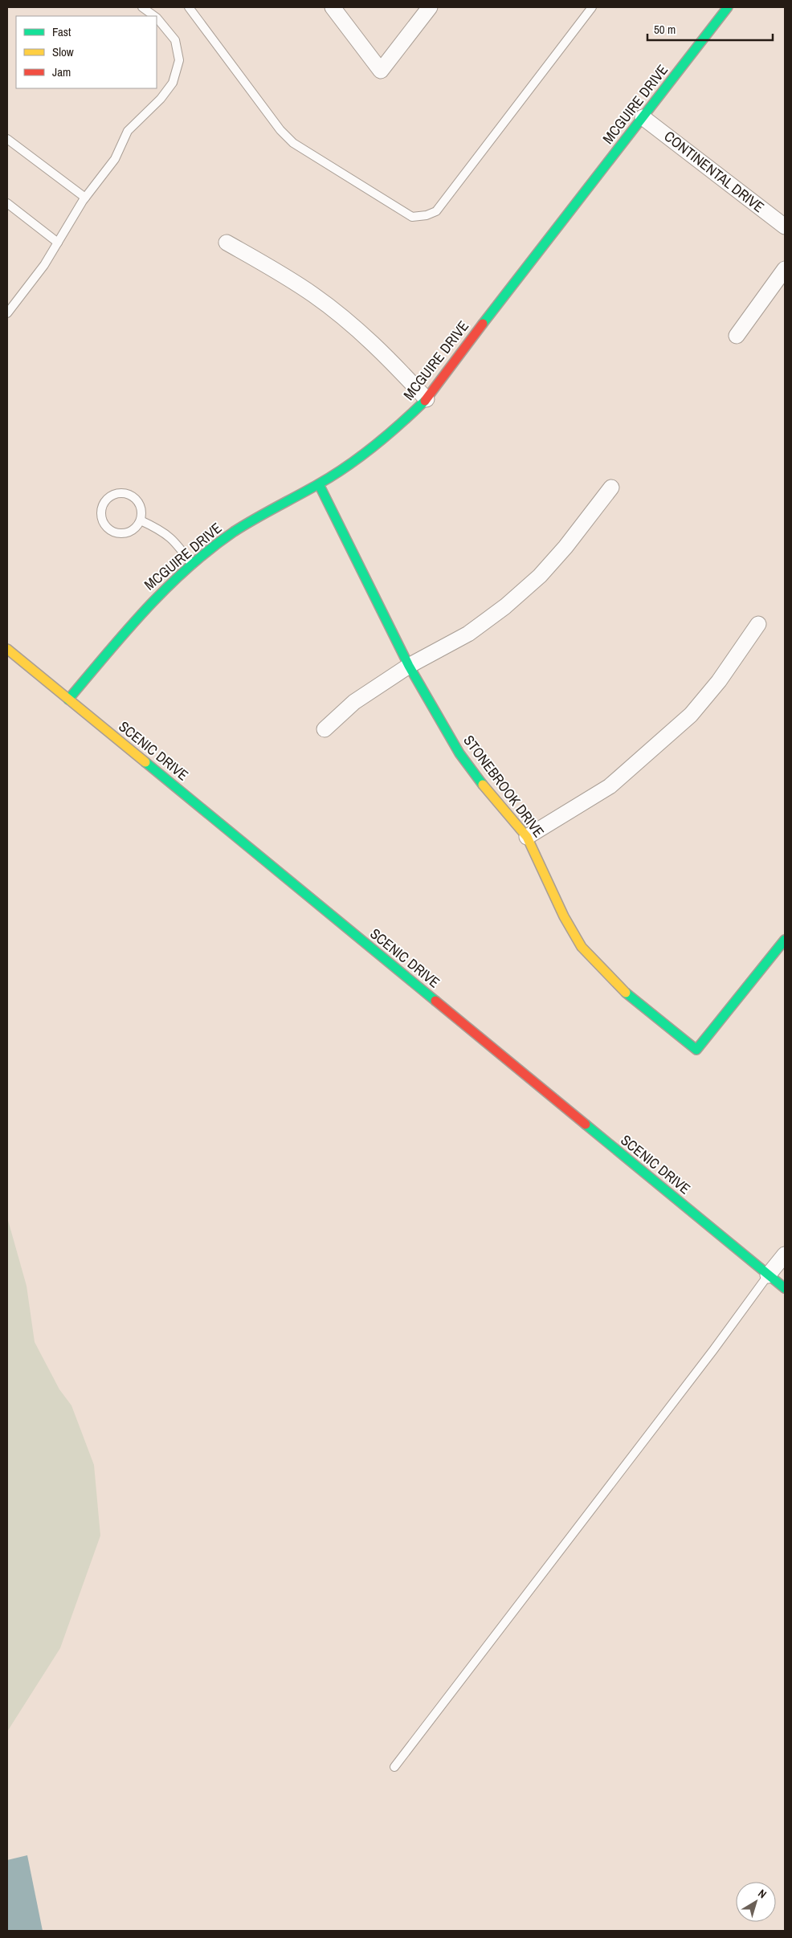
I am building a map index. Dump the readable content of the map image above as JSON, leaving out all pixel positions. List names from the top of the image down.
{
  "streets": {
    "street": [
      "MCGUIRE DRIVE",
      "CONTINENTAL DRIVE",
      "SCENIC DRIVE",
      "STONEBROOK DRIVE"
    ]
  },
  "crossings": [
    ["MCGUIRE DRIVE", "CONTINENTAL DRIVE"],
    ["MCGUIRE DRIVE", "SCENIC DRIVE"],
    ["MCGUIRE DRIVE", "STONEBROOK DRIVE"]
  ],
  "legend": ["Fast", "Slow", "Jam"],
  "scale_bar": "50 m",
  "north": "top right"
}
